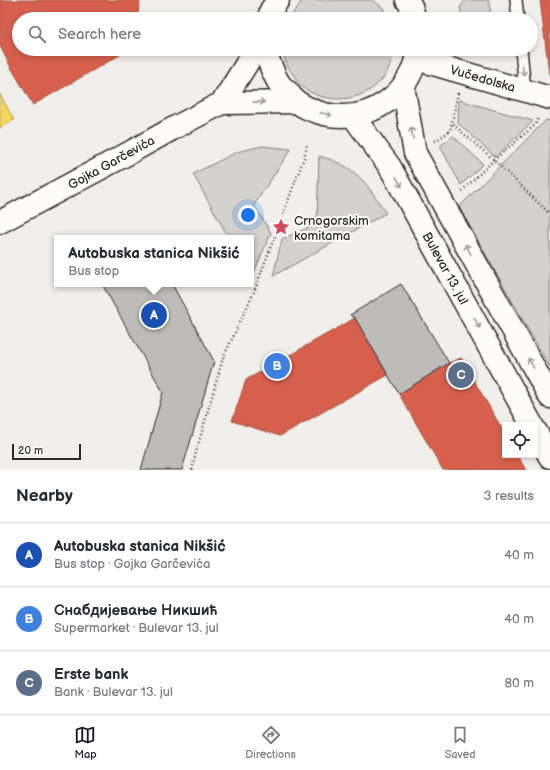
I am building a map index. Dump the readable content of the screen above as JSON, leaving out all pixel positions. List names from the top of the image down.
{
  "streets": {
    "main road": ["Vučedolska", "Gojka Garčevića", "Bulevar 13. jul"]
  },
  "places": {
    "place": ["Crnogorskim komitama"]
  },
  "scale_bar": "20 m",
  "page": {
    "search": "Search here",
    "popup": ["Autobuska stanica Nikšić", "Bus stop"],
    "pins": ["A", "B", "C"],
    "scale": "20 m",
    "heading": ["Nearby", "3 results"],
    "list": [
      {
        "mark": "A",
        "name": "Autobuska stanica Nikšić",
        "note": "Bus stop · Gojka Garčevića",
        "value": "40 m"
      },
      {
        "mark": "B",
        "name": "Снабдијевање Никшић",
        "note": "Supermarket · Bulevar 13. jul",
        "value": "40 m"
      },
      {
        "mark": "C",
        "name": "Erste bank",
        "note": "Bank · Bulevar 13. jul",
        "value": "80 m"
      }
    ],
    "nav": ["Map", "Directions", "Saved"]
  }
}
